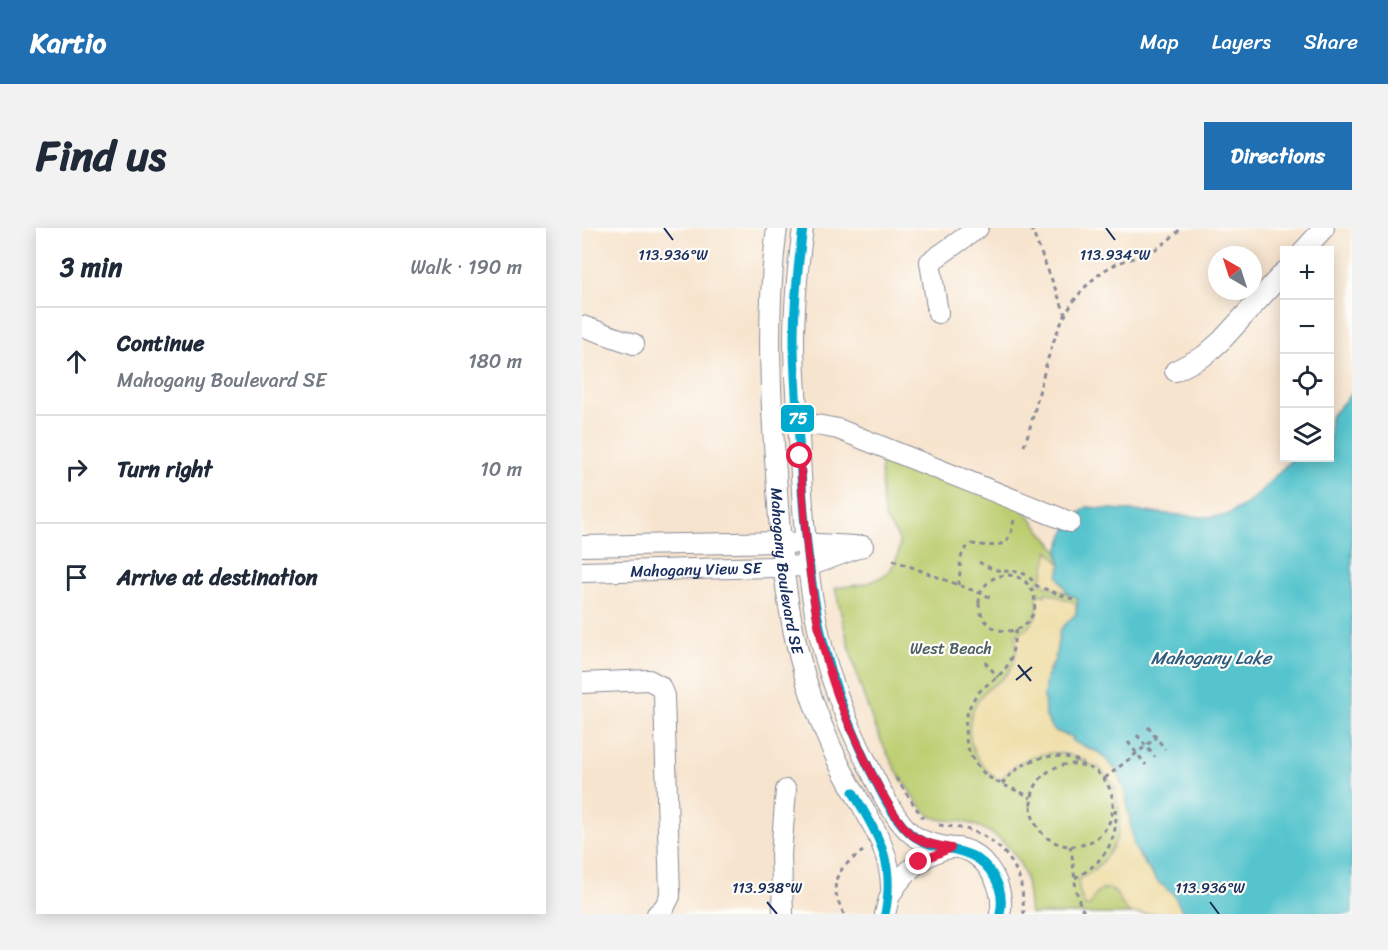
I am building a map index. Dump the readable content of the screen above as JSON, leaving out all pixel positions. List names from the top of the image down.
{
  "streets": {
    "street": ["Mahogany View SE", "Mahogany Boulevard SE"]
  },
  "crossings": [
    ["Mahogany View SE", "Mahogany Boulevard SE"]
  ],
  "water": ["Mahogany Lake"],
  "parks": ["West Beach"],
  "lines": ["transit line 75"],
  "north": "top left",
  "page": {
    "header": "Kartio",
    "nav": ["Map", "Layers", "Share"],
    "title": "Find us",
    "buttons": "Directions",
    "heading": ["3 min", "Walk · 190 m"],
    "map_buttons": ["+", "−"],
    "list": [
      ["Continue", "Mahogany Boulevard SE", "180 m"],
      ["Turn right", "10 m"],
      "Arrive at destination"
    ]
  },
  "coordinates": ["113.936°W", "113.934°W", "113.938°W"]
}
